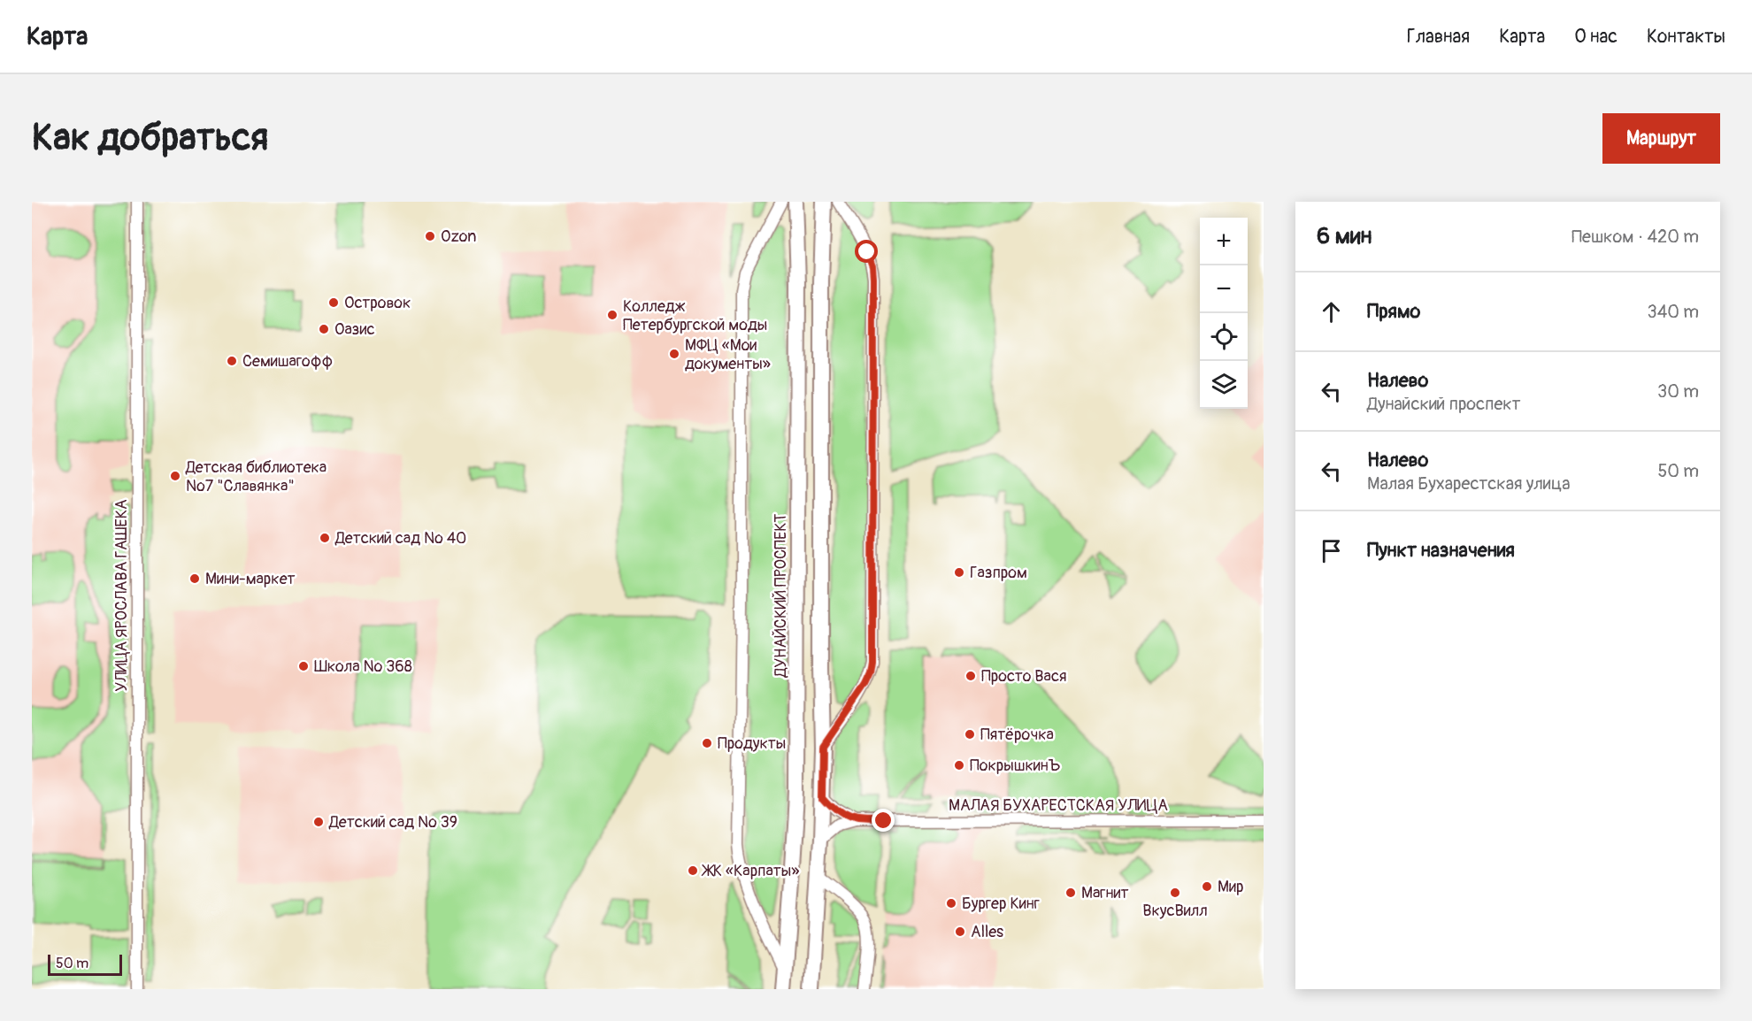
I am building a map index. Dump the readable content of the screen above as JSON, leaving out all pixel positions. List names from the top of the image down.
{
  "streets": {
    "main road": ["ДУНАЙСКИЙ ПРОСПЕКТ"],
    "street": ["УЛИЦА ЯРОСЛАВА ГАШЕКА", "МАЛАЯ БУХАРЕСТСКАЯ УЛИЦА"]
  },
  "places": [
    "Ozon",
    "Островок",
    "Колледж Петербургской моды",
    "Оазис",
    "МФЦ «Мои документы»",
    "Семишагофф",
    "Детская библиотека №7 \"Славянка\"",
    "Детский сад № 40",
    "Газпром",
    "Мини-маркет",
    "Школа № 368",
    "Просто Вася",
    "Пятёрочка",
    "Продукты",
    "ПокрышкинЪ",
    "Детский сад № 39",
    "ЖК «Карпаты»",
    "Мир",
    "Магнит",
    "ВкусВилл",
    "Бургер Кинг",
    "Alles"
  ],
  "scale_bar": "50 m",
  "page": {
    "header": "Карта",
    "nav": [
      "Главная",
      "Карта",
      "О нас",
      "Контакты"
    ],
    "buttons": "Маршрут",
    "title": "Как добраться",
    "heading": ["6 мин", "Пешком · 420 m"],
    "map_buttons": ["+", "−"],
    "list": [
      ["Прямо", "340 m"],
      ["Налево", "Дунайский проспект", "30 m"],
      ["Налево", "Малая Бухарестская улица", "50 m"],
      "Пункт назначения"
    ],
    "scale": "50 m"
  }
}
